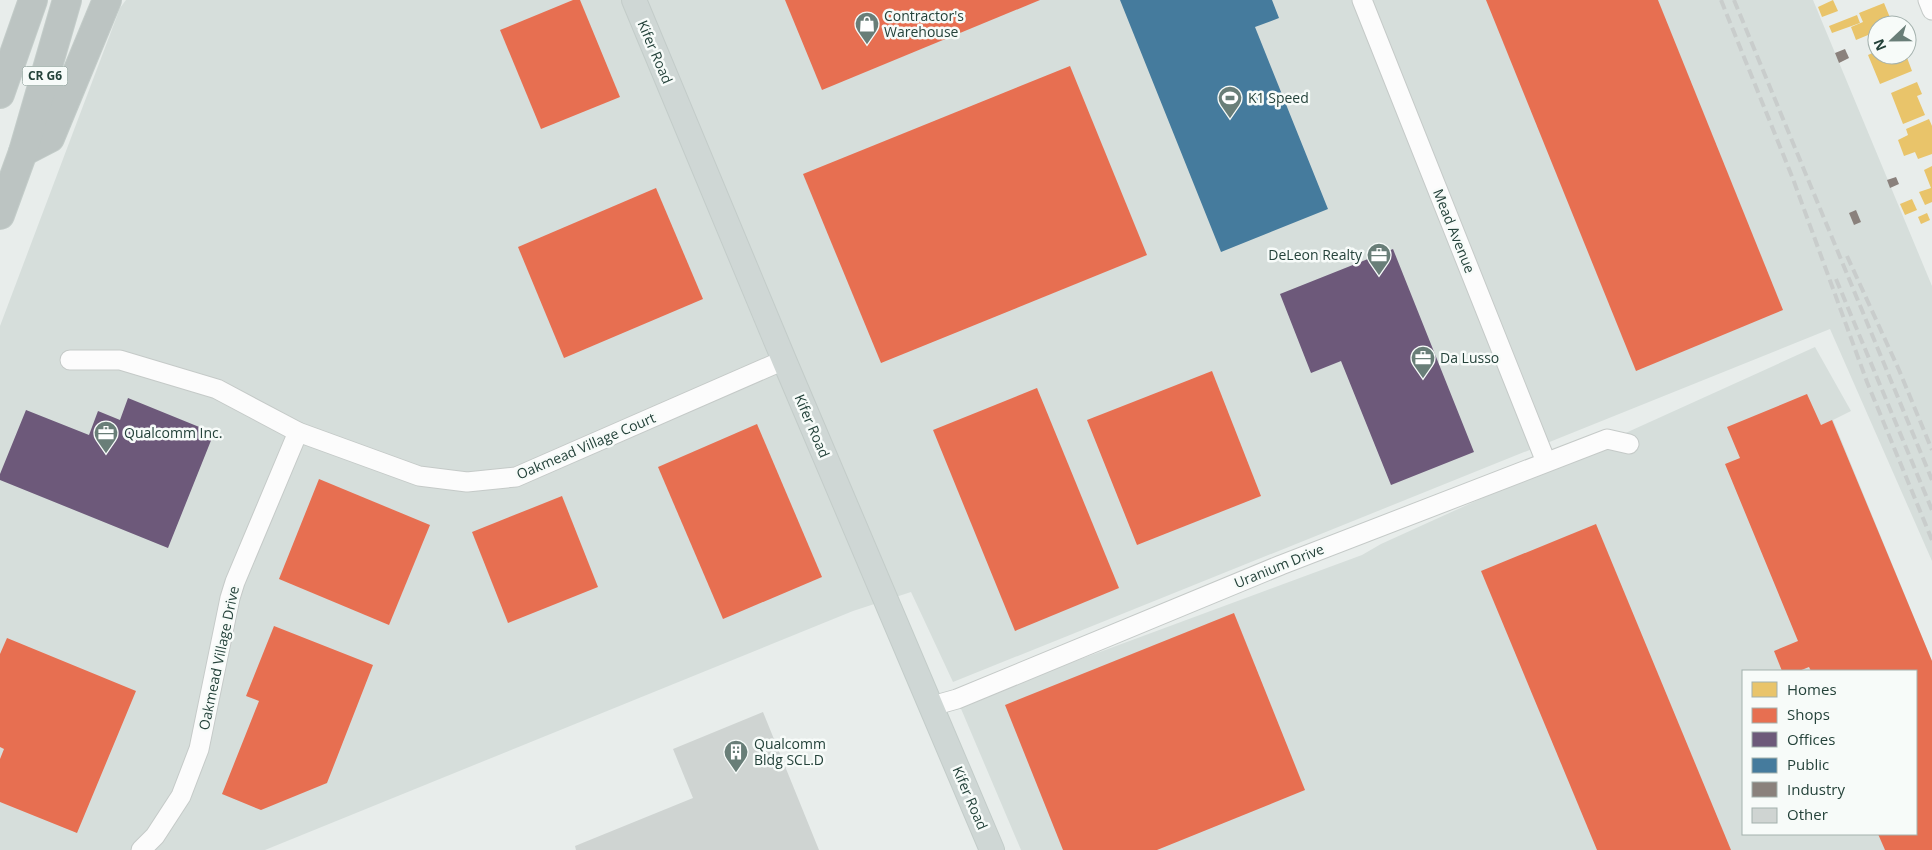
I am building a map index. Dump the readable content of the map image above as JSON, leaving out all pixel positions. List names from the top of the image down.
{
  "streets": {
    "highway": ["CR G6"],
    "main road": ["Kifer Road"],
    "street": [
      "Mead Avenue",
      "Oakmead Village Court",
      "Uranium Drive",
      "Oakmead Village Drive"
    ]
  },
  "crossings": [
    ["Kifer Road", "Oakmead Village Court"],
    ["Kifer Road", "Uranium Drive"],
    ["Mead Avenue", "Uranium Drive"],
    ["Oakmead Village Court", "Oakmead Village Drive"]
  ],
  "places": {
    "shop": ["Contractor's Warehouse"],
    "sports": ["K1 Speed"],
    "office": ["DeLeon Realty", "Da Lusso", "Qualcomm Inc."],
    "building": ["Qualcomm Bldg SCL.D"]
  },
  "legend": [
    "Homes",
    "Shops",
    "Offices",
    "Public",
    "Industry",
    "Other"
  ],
  "north": "left"
}
